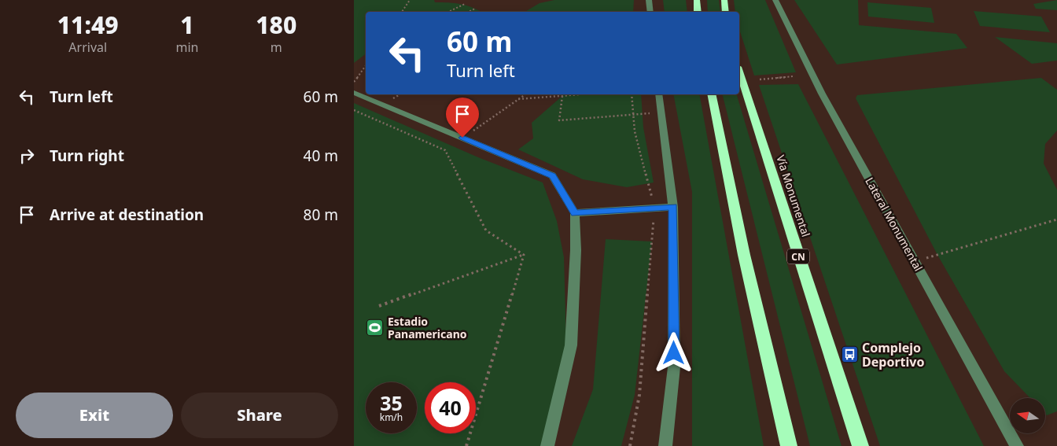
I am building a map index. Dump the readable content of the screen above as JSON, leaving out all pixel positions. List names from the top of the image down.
{
  "streets": {
    "highway": ["Vía Monumental", "CN"],
    "street": ["Lateral Monumental"]
  },
  "places": {
    "sports": ["Estadio Panamericano"],
    "bus stop": ["Complejo Deportivo"]
  },
  "north": "left",
  "page": {
    "eta": [
      "11:49",
      "Arrival",
      "1",
      "min",
      "180",
      "m"
    ],
    "turn": ["60 m", "Turn left"],
    "list": [
      {
        "name": "Turn left",
        "value": "60 m"
      },
      {
        "name": "Turn right",
        "value": "40 m"
      },
      {
        "name": "Arrive at destination",
        "value": "80 m"
      }
    ],
    "speed": "35 km/h",
    "limit": "40",
    "buttons": ["Exit", "Share"]
  }
}
